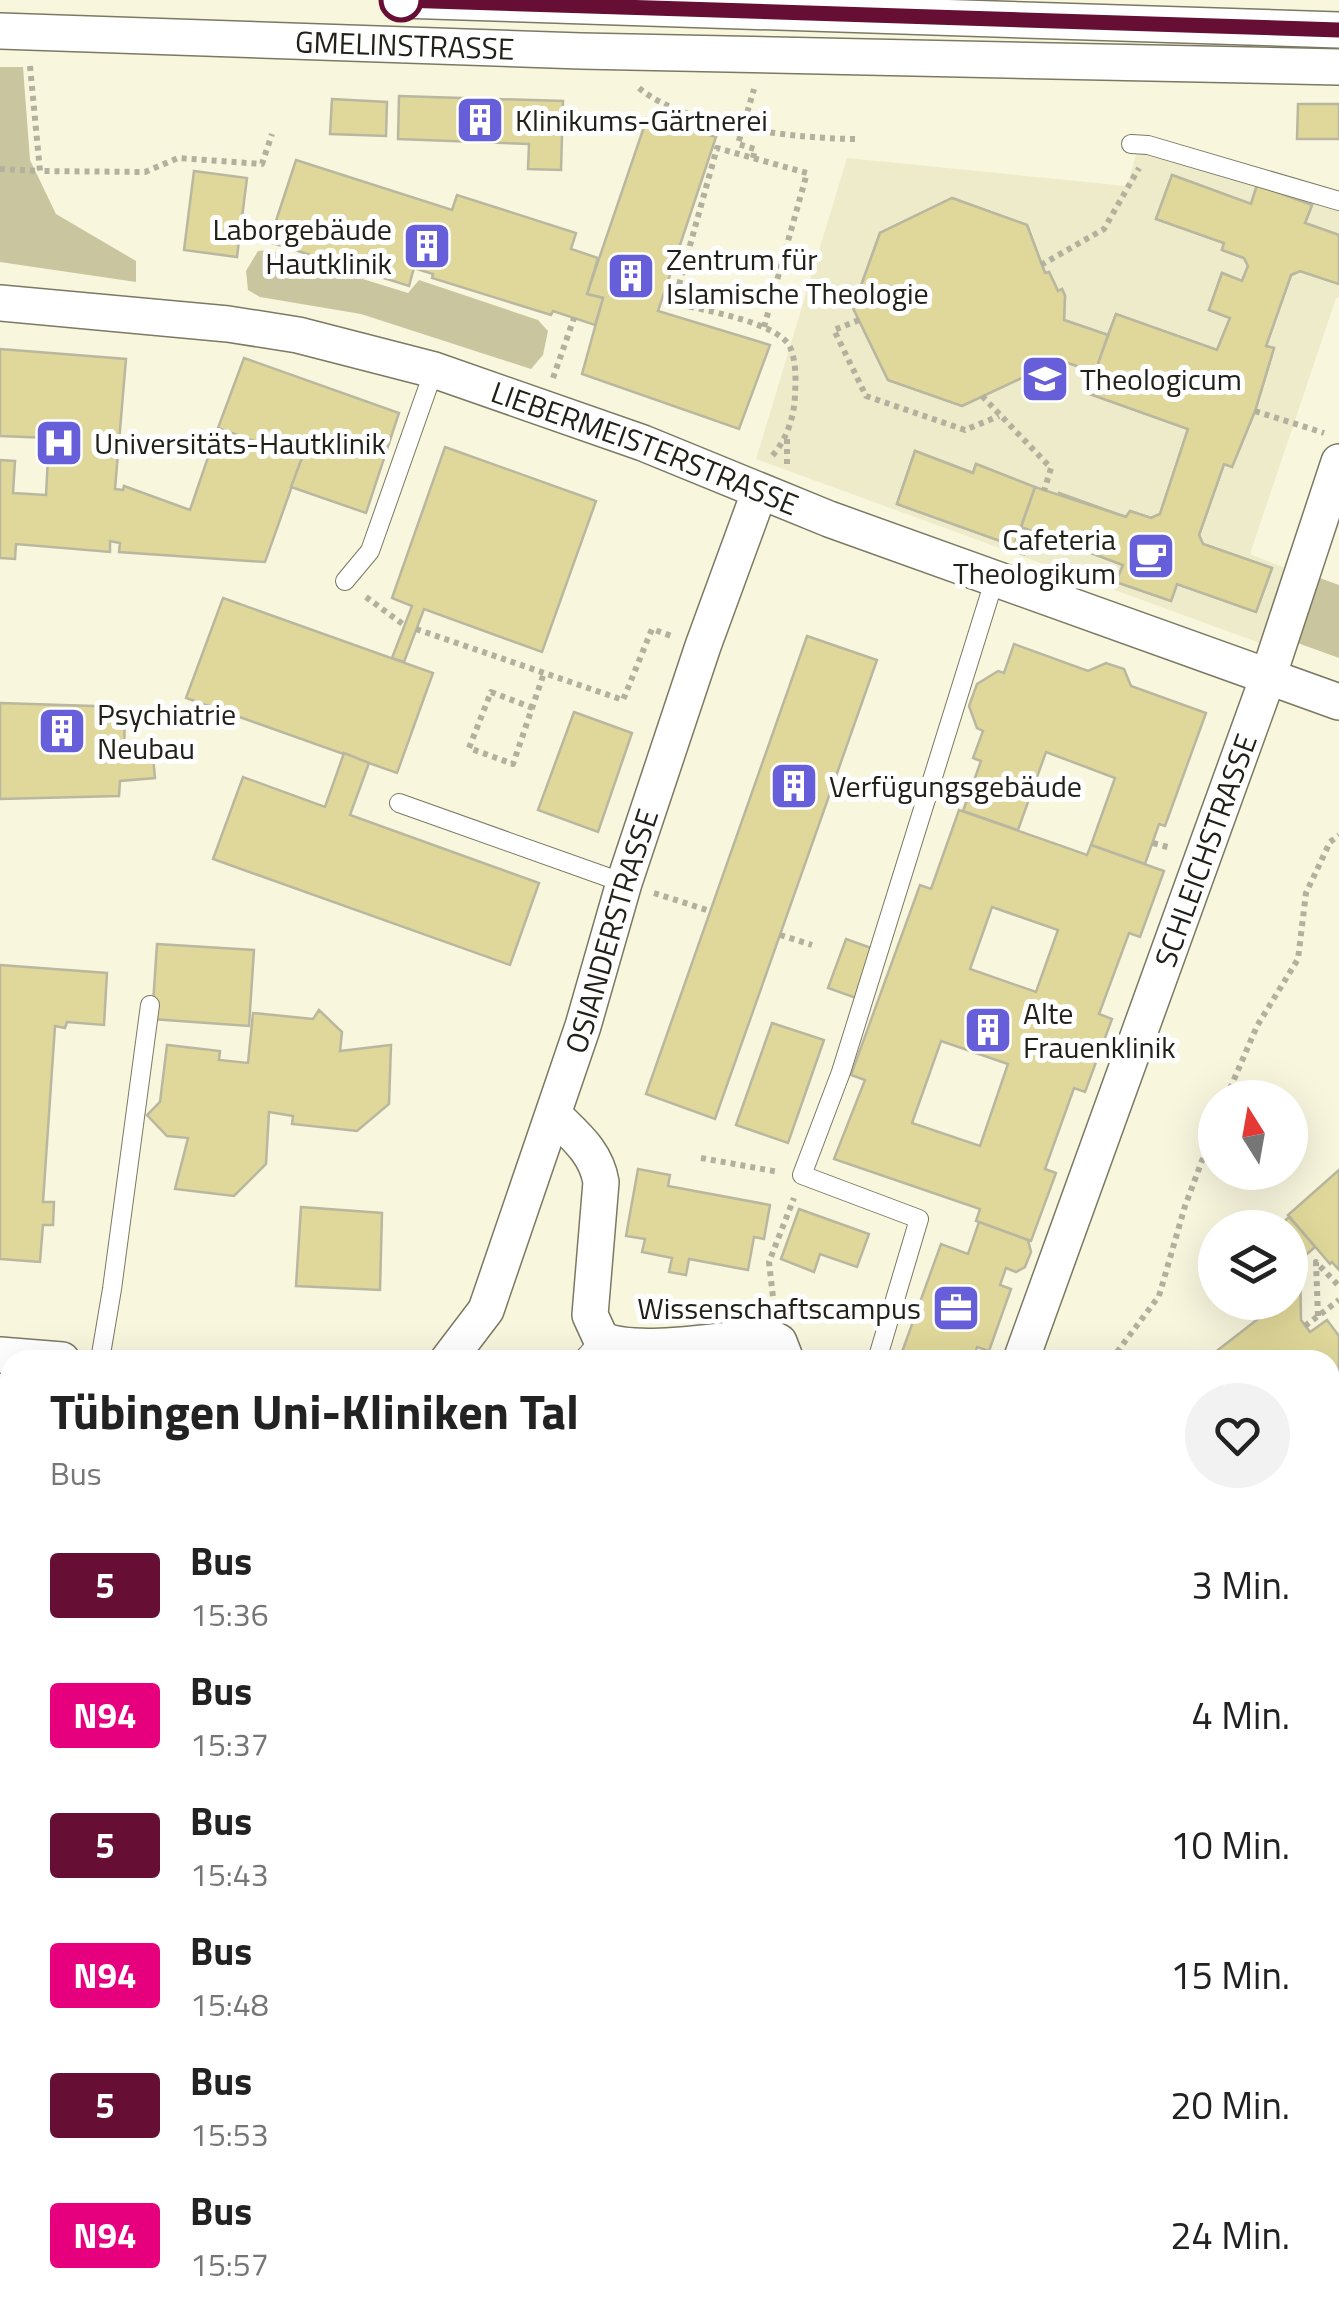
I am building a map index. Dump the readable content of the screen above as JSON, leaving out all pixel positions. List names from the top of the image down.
{
  "streets": {
    "street": [
      "GMELINSTRASSE",
      "LIEBERMEISTERSTRASSE",
      "SCHLEICHSTRASSE",
      "OSIANDERSTRASSE"
    ]
  },
  "crossings": [
    ["LIEBERMEISTERSTRASSE", "SCHLEICHSTRASSE"],
    ["LIEBERMEISTERSTRASSE", "OSIANDERSTRASSE"]
  ],
  "places": {
    "building": [
      "Klinikums-Gärtnerei",
      "Laborgebäude Hautklinik",
      "Zentrum für Islamische Theologie",
      "Psychiatrie Neubau",
      "Verfügungsgebäude",
      "Alte Frauenklinik"
    ],
    "school or university": ["Theologicum"],
    "hospital": ["Universitäts-Hautklinik"],
    "cafe": ["Cafeteria Theologikum"],
    "office": ["Wissenschaftscampus"]
  },
  "lines": ["bus line 5"],
  "north": "top",
  "page": {
    "heading": ["Tübingen Uni-Kliniken Tal", "Bus"],
    "list": [
      {
        "mark": "5",
        "name": "Bus",
        "note": "15:36",
        "value": "3 Min."
      },
      {
        "mark": "N94",
        "name": "Bus",
        "note": "15:37",
        "value": "4 Min."
      },
      {
        "mark": "5",
        "name": "Bus",
        "note": "15:43",
        "value": "10 Min."
      },
      {
        "mark": "N94",
        "name": "Bus",
        "note": "15:48",
        "value": "15 Min."
      },
      {
        "mark": "5",
        "name": "Bus",
        "note": "15:53",
        "value": "20 Min."
      },
      {
        "mark": "N94",
        "name": "Bus",
        "note": "15:57",
        "value": "24 Min."
      }
    ]
  }
}
